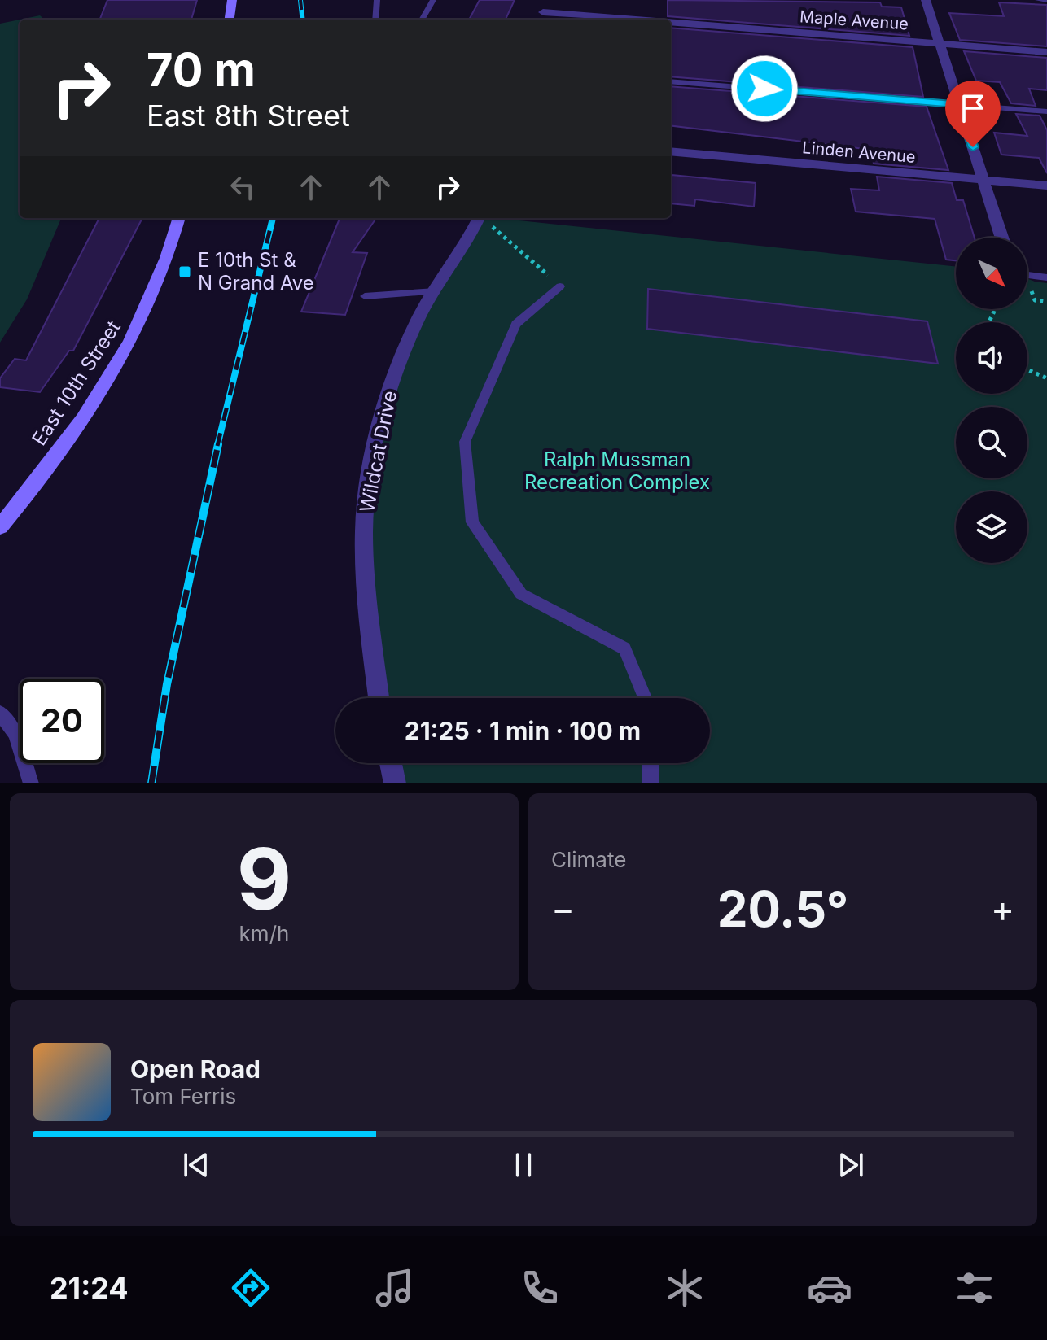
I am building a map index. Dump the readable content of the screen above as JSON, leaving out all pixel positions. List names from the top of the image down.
{
  "streets": {
    "main road": ["East 10th Street"],
    "street": ["Maple Avenue", "Linden Avenue", "Wildcat Drive"]
  },
  "parks": ["Ralph Mussman Recreation Complex"],
  "places": {
    "transit": ["E 10th St & N Grand Ave"]
  },
  "north": "bottom right",
  "page": {
    "turn": ["70 m", "East 8th Street"],
    "limit": "20",
    "trip": "21:25 · 1 min · 100 m",
    "tile": [
      ["9", "km/h"],
      "Climate"
    ],
    "heat": ["−", "20.5°", "+"],
    "song": ["Open Road", "Tom Ferris"],
    "tabs": "21:24"
  }
}
